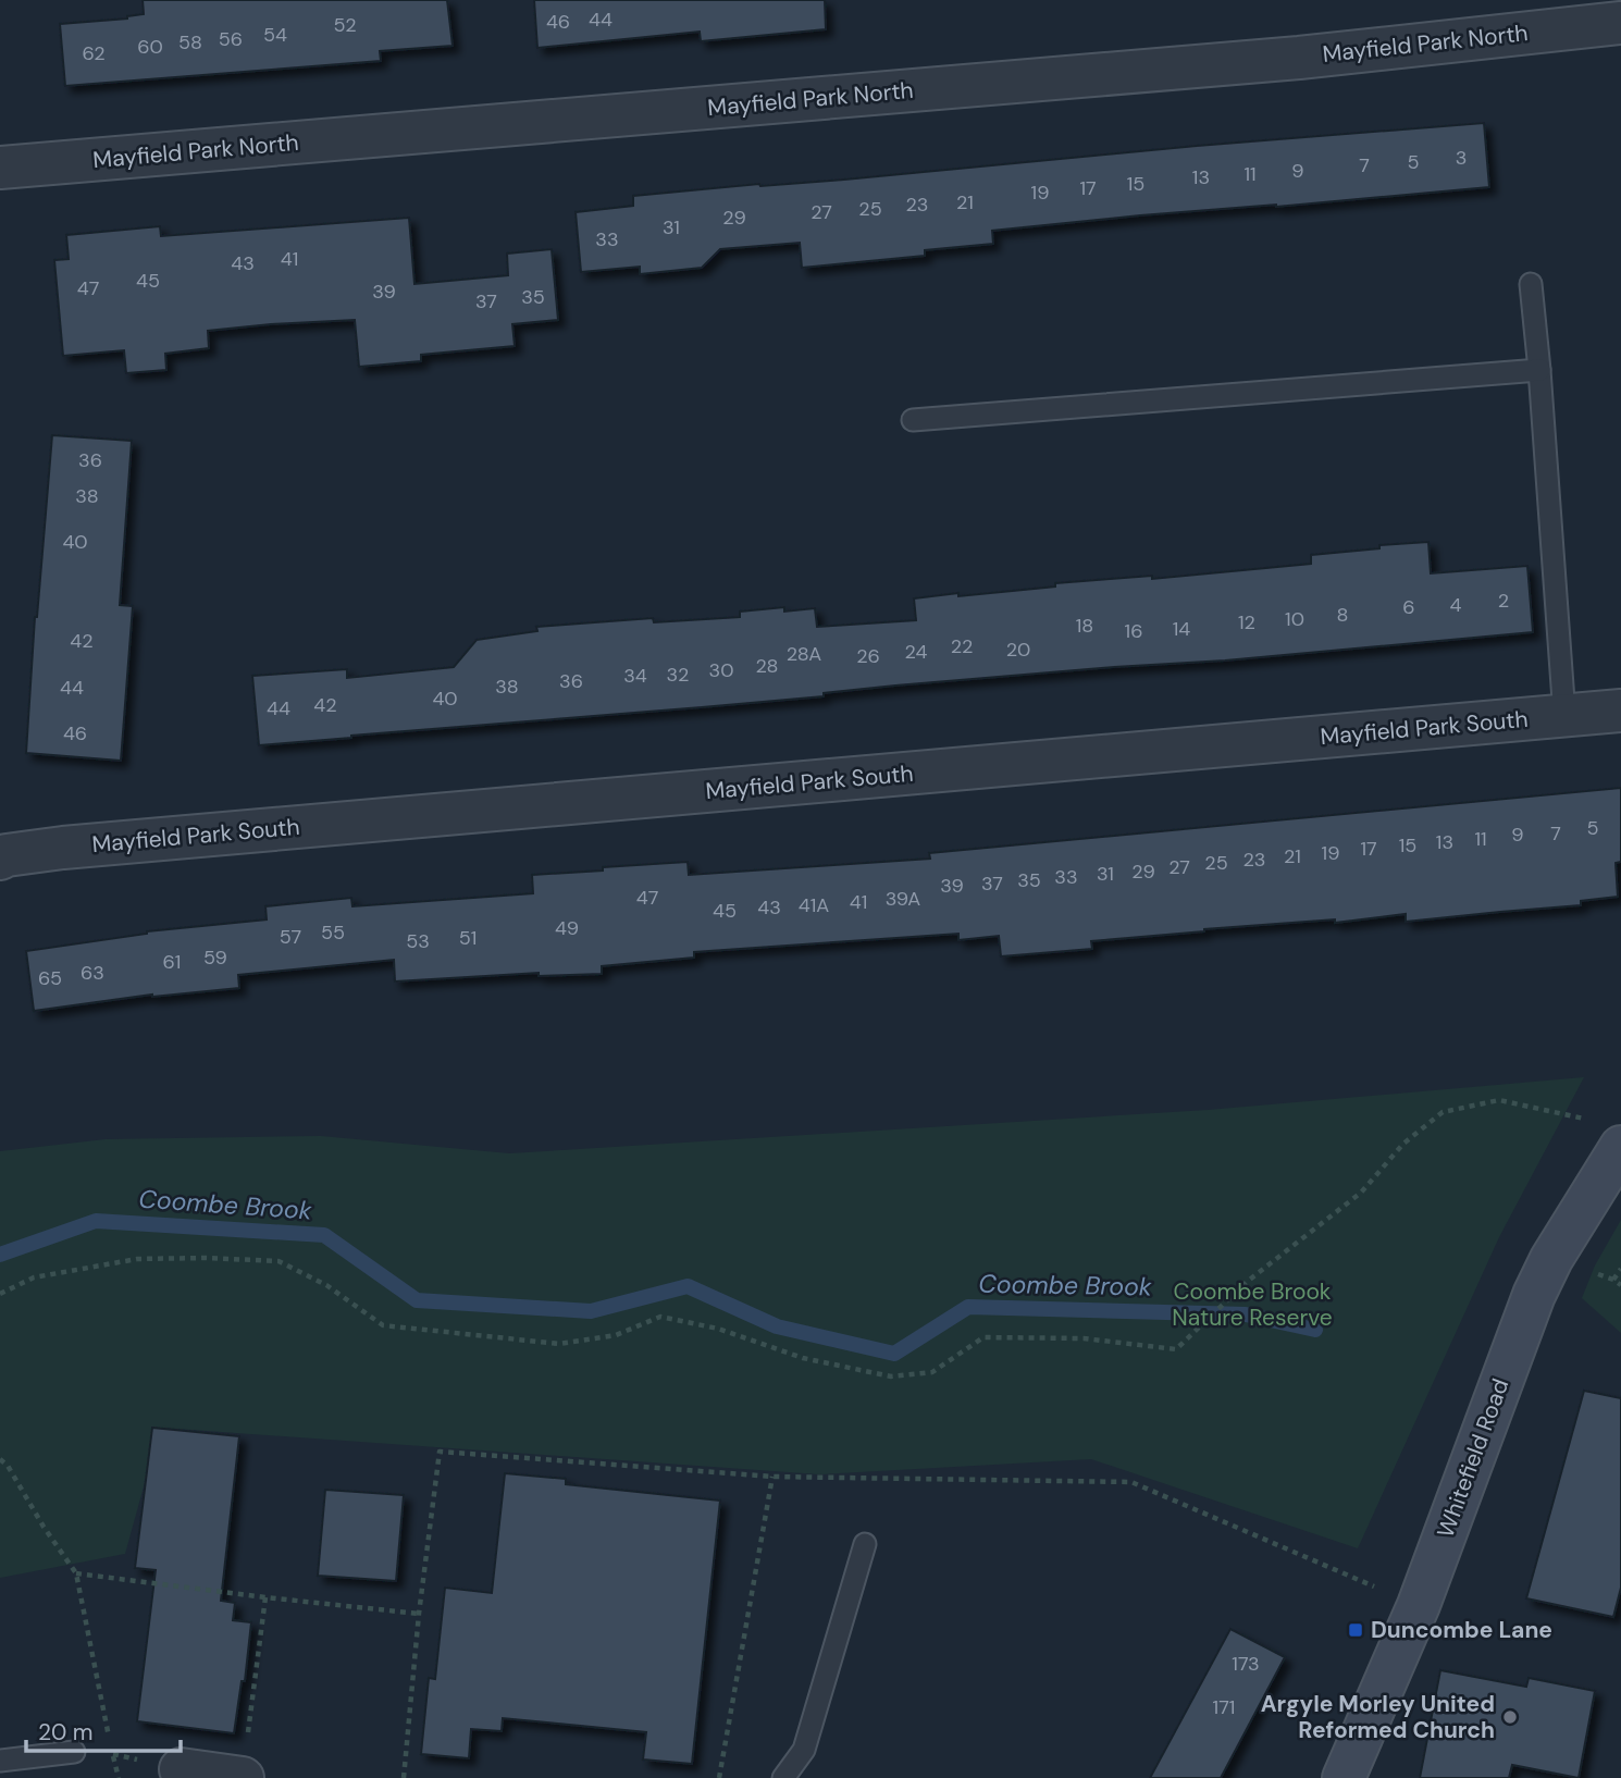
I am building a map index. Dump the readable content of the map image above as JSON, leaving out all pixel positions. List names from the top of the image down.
{
  "streets": {
    "main road": ["Whitefield Road"],
    "street": ["Mayfield Park North", "Mayfield Park South"]
  },
  "water": ["Coombe Brook"],
  "parks": ["Coombe Brook Nature Reserve"],
  "places": {
    "transit": ["Duncombe Lane"],
    "other": ["Argyle Morley United Reformed Church"]
  },
  "house_numbers": [
    "44",
    "46",
    "52",
    "54",
    "56",
    "58",
    "60",
    "62",
    "3",
    "5",
    "7",
    "9",
    "11",
    "13",
    "15",
    "17",
    "19",
    "21",
    "23",
    "25",
    "27",
    "29",
    "31",
    "33",
    "41",
    "43",
    "45",
    "47",
    "39",
    "35",
    "37",
    "36",
    "38",
    "40",
    "2",
    "4",
    "6",
    "8",
    "10",
    "12",
    "18",
    "14",
    "16",
    "42",
    "22",
    "20",
    "24",
    "28A",
    "26",
    "28",
    "30",
    "32",
    "34",
    "36",
    "38",
    "44",
    "40",
    "42",
    "44",
    "46",
    "5",
    "7",
    "9",
    "11",
    "13",
    "15",
    "17",
    "19",
    "21",
    "23",
    "25",
    "27",
    "29",
    "31",
    "33",
    "35",
    "37",
    "39",
    "47",
    "39A",
    "41",
    "41A",
    "43",
    "45",
    "49",
    "55",
    "57",
    "51",
    "53",
    "59",
    "61",
    "63",
    "65",
    "173",
    "171"
  ],
  "scale_bar": "20 m"
}
